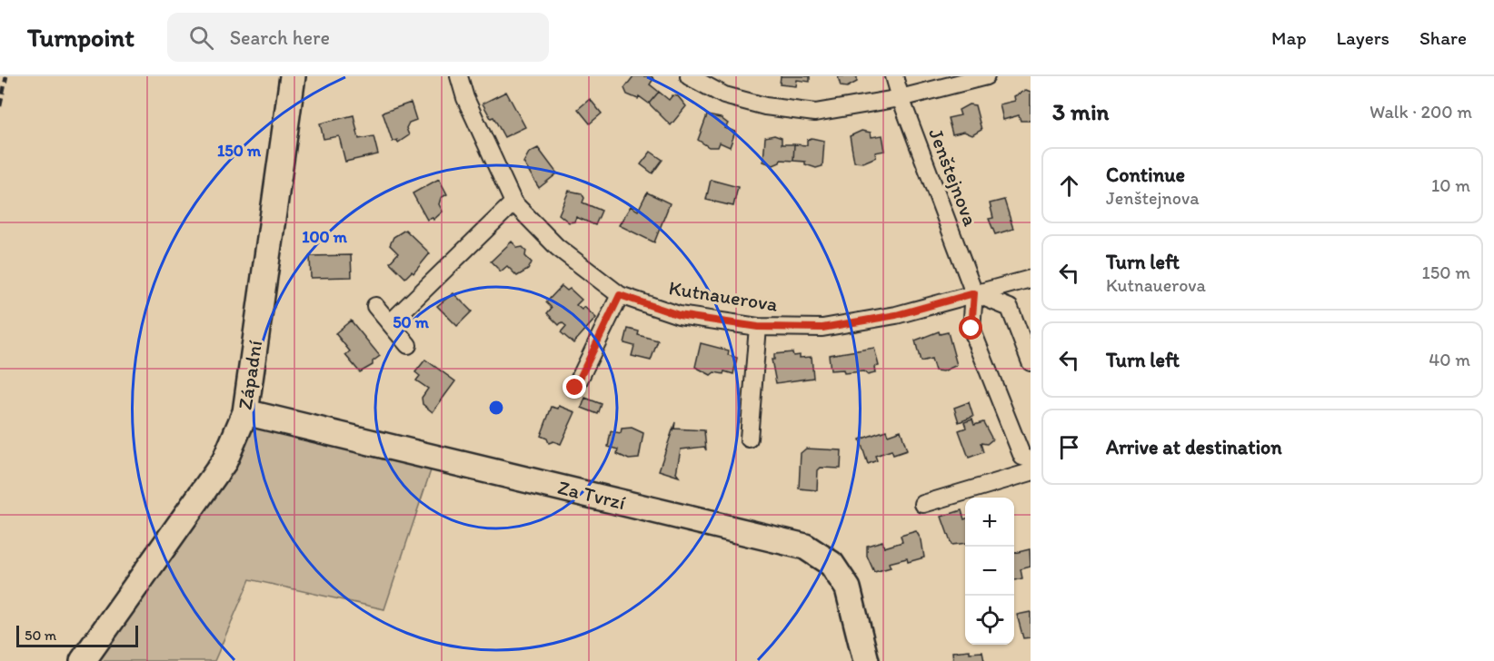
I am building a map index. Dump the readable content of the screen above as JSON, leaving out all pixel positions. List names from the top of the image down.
{
  "streets": {
    "street": [
      "Jenštejnova",
      "Kutnauerova",
      "Západní",
      "Za Tvrzí"
    ]
  },
  "crossings": [
    ["Jenštejnova", "Kutnauerova"],
    ["Západní", "Za Tvrzí"]
  ],
  "scale_bar": "50 m",
  "page": {
    "header": "Turnpoint",
    "search": "Search here",
    "nav": ["Map", "Layers", "Share"],
    "heading": ["3 min", "Walk · 200 m"],
    "list": [
      ["Continue", "Jenštejnova", "10 m"],
      ["Turn left", "Kutnauerova", "150 m"],
      ["Turn left", "40 m"],
      "Arrive at destination"
    ],
    "map_buttons": ["+", "−"],
    "scale": "50 m"
  },
  "rings": ["150 m", "100 m", "50 m"]
}
